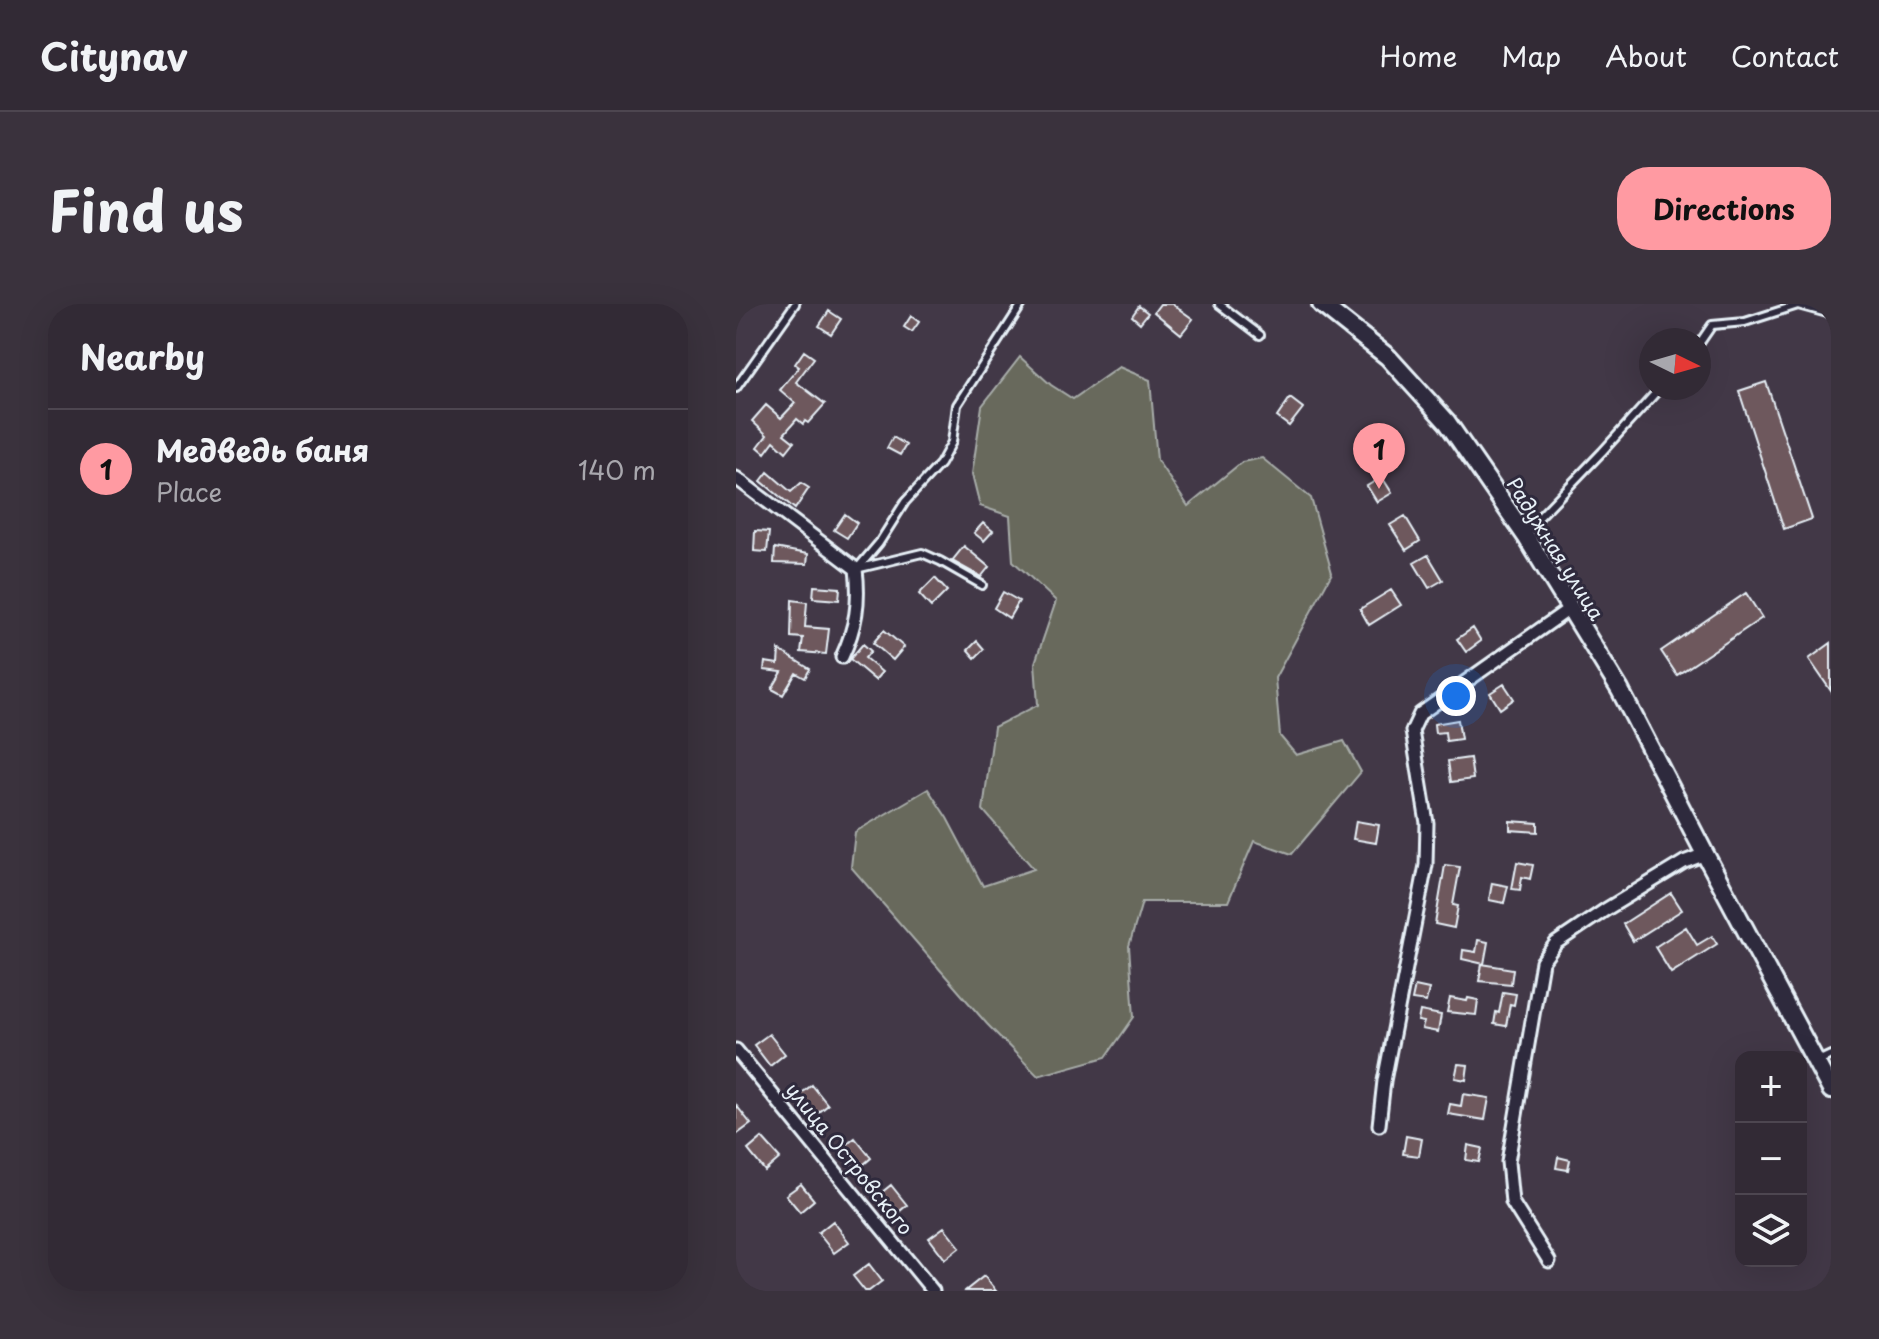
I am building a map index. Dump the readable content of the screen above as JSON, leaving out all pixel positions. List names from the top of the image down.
{
  "streets": {
    "street": ["Радужная улица", "улица Островского"]
  },
  "north": "right",
  "page": {
    "header": "Citynav",
    "nav": [
      "Home",
      "Map",
      "About",
      "Contact"
    ],
    "title": "Find us",
    "buttons": "Directions",
    "heading": "Nearby",
    "list": [
      {
        "mark": "1",
        "name": "Медведь баня",
        "note": "Place",
        "value": "140 m"
      }
    ],
    "pins": "1",
    "map_buttons": ["+", "−"]
  }
}
